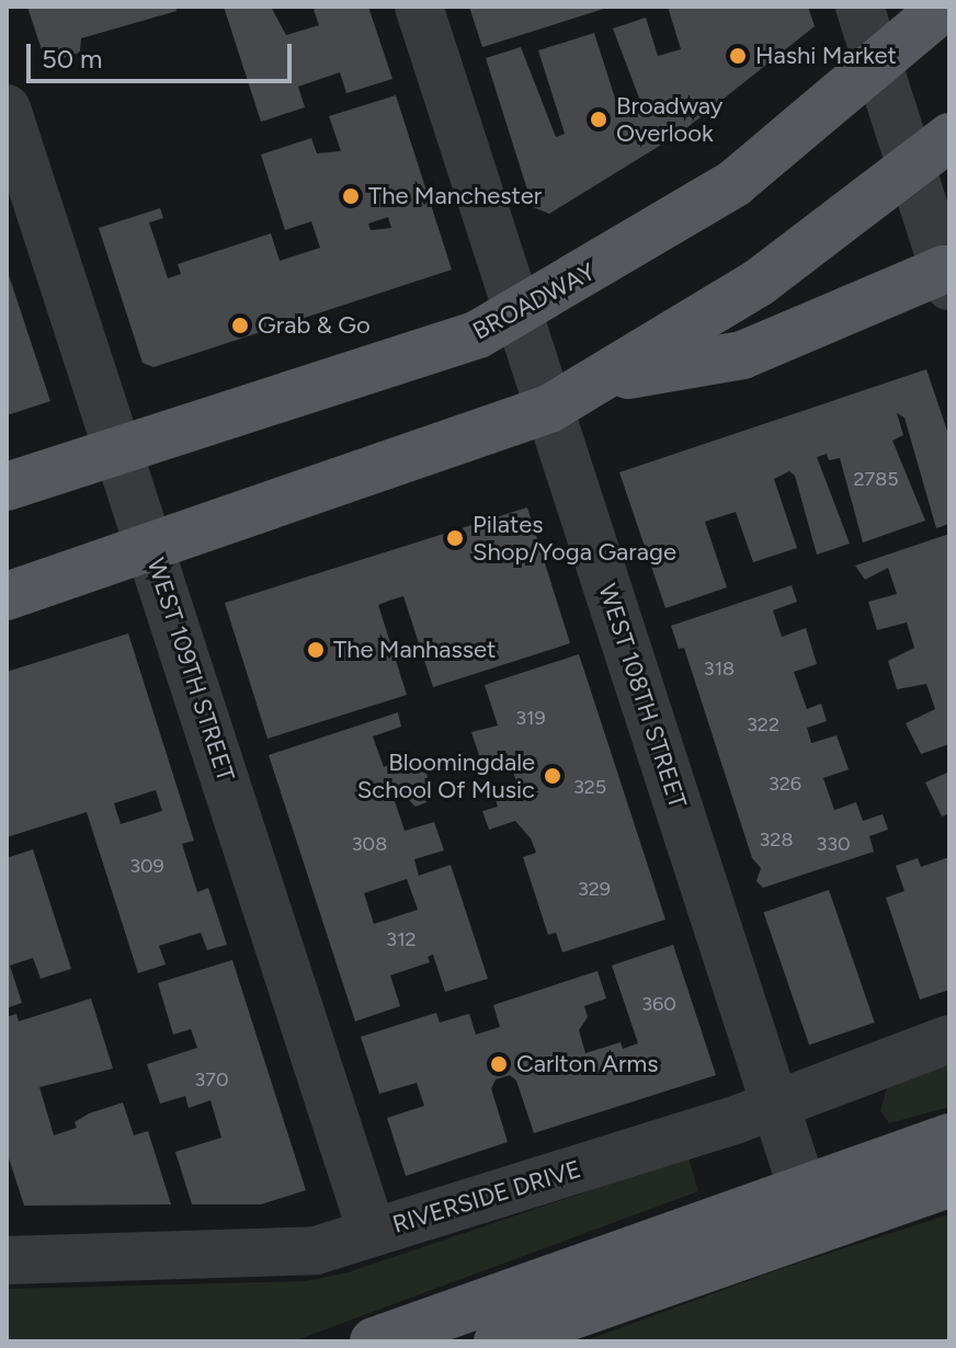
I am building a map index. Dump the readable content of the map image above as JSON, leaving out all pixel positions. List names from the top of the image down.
{
  "streets": {
    "main road": ["BROADWAY"],
    "street": ["WEST 109TH STREET", "WEST 108TH STREET", "RIVERSIDE DRIVE"]
  },
  "crossings": [
    ["BROADWAY", "WEST 109TH STREET"],
    ["BROADWAY", "WEST 108TH STREET"],
    ["WEST 109TH STREET", "RIVERSIDE DRIVE"],
    ["WEST 108TH STREET", "RIVERSIDE DRIVE"]
  ],
  "places": [
    "Hashi Market",
    "Broadway Overlook",
    "The Manchester",
    "Grab & Go",
    "Pilates Shop/Yoga Garage",
    "The Manhasset",
    "Bloomingdale School Of Music",
    "Carlton Arms"
  ],
  "house_numbers": [
    "2785",
    "318",
    "319",
    "322",
    "326",
    "325",
    "328",
    "308",
    "330",
    "309",
    "329",
    "312",
    "360",
    "370"
  ],
  "scale_bar": "50 m"
}
